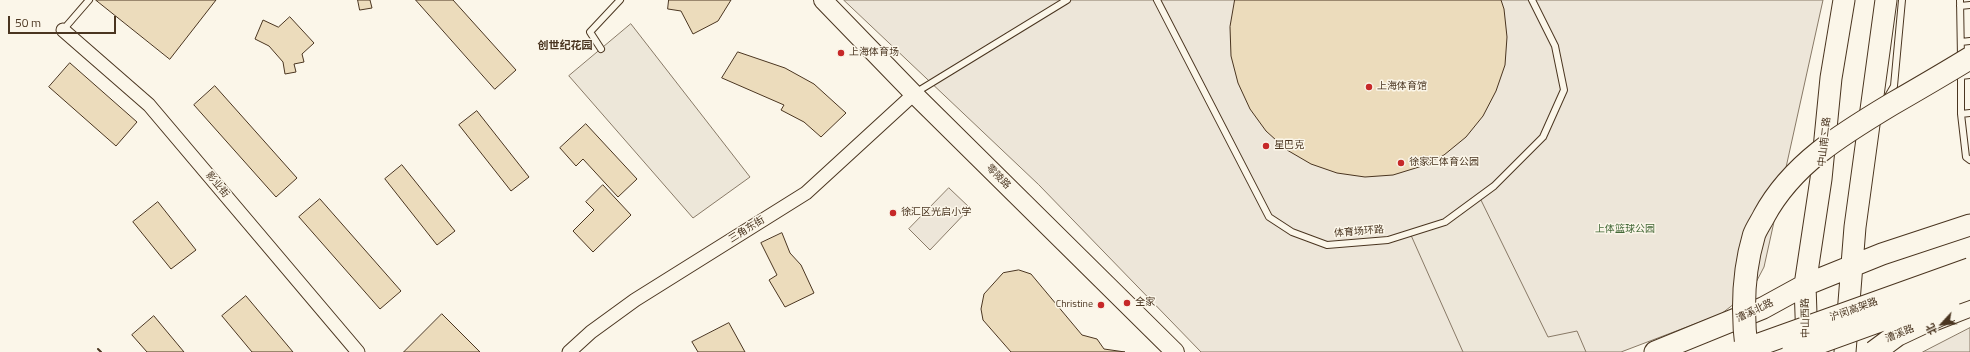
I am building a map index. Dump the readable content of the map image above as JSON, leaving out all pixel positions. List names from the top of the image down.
{
  "streets": {
    "highway": ["沪闵高架路"],
    "main road": [
      "中山南二路",
      "漕溪北路",
      "中山西路",
      "漕溪路"
    ],
    "street": ["零陵路", "影业街", "三角东街"],
    "lane": ["体育场环路"]
  },
  "crossings": [
    ["中山南二路", "漕溪北路"],
    ["中山南二路", "中山西路"],
    ["零陵路", "三角东街"],
    ["漕溪北路", "中山西路"]
  ],
  "districts": ["创世纪花园"],
  "parks": ["上体篮球公园"],
  "places": [
    "上海体育场",
    "上海体育馆",
    "星巴克",
    "徐家汇体育公园",
    "徐汇区光启小学",
    "全家",
    "Christine"
  ],
  "scale_bar": "50 m",
  "north": "bottom left"
}
